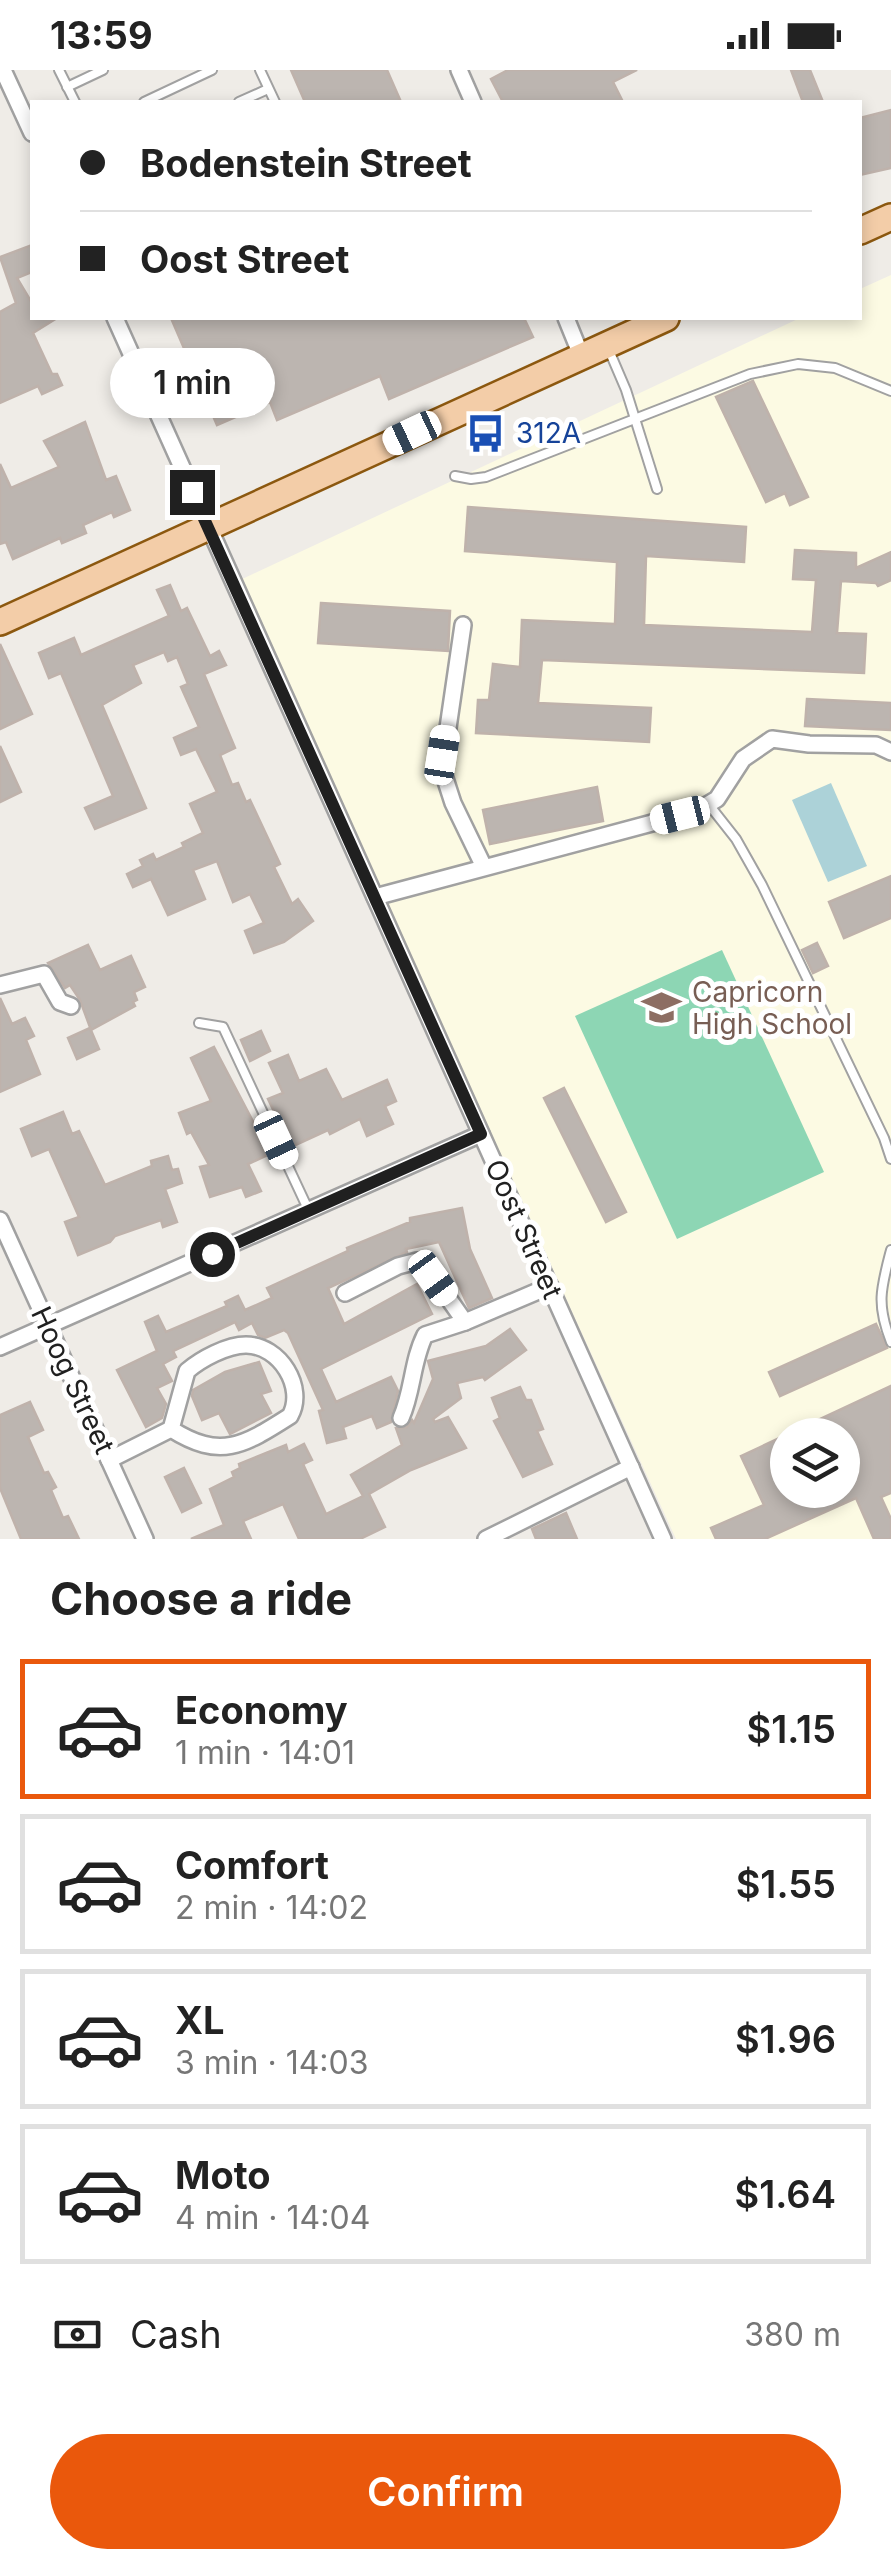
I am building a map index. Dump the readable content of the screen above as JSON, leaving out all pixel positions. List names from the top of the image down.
{
  "streets": {
    "street": ["Oost Street", "Hoog Street"]
  },
  "places": {
    "bus stop": ["312A"],
    "school or university": ["Capricorn High School"]
  },
  "page": {
    "status": "13:59",
    "banner": ["Bodenstein Street", "Oost Street"],
    "bubble": "1 min",
    "heading": "Choose a ride",
    "list": [
      {
        "name": "Economy",
        "note": "1 min · 14:01",
        "value": "$1.15"
      },
      {
        "name": "Comfort",
        "note": "2 min · 14:02",
        "value": "$1.55"
      },
      {
        "name": "XL",
        "note": "3 min · 14:03",
        "value": "$1.96"
      },
      {
        "name": "Moto",
        "note": "4 min · 14:04",
        "value": "$1.64"
      }
    ],
    "pay": ["Cash", "380 m"],
    "buttons": "Confirm"
  }
}
